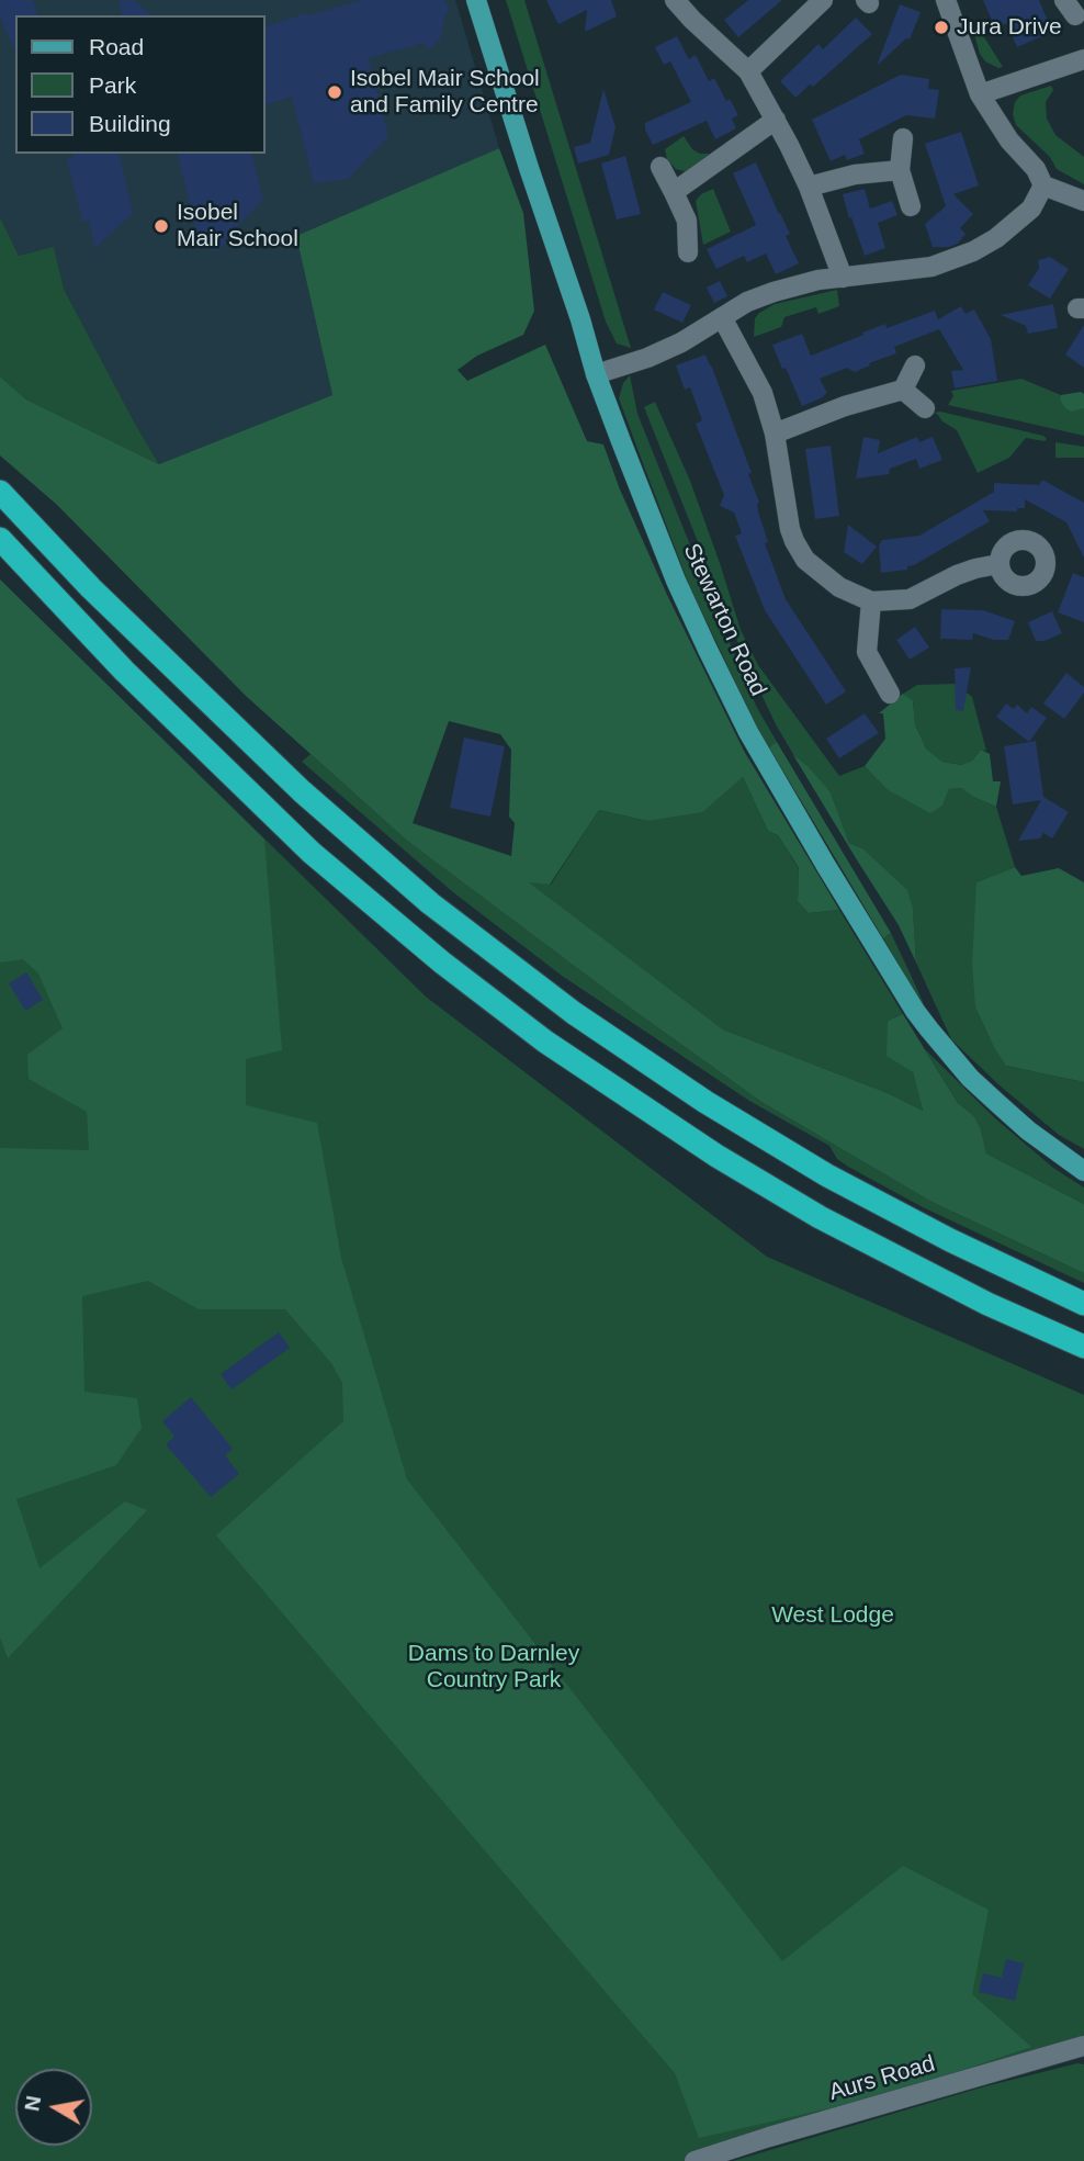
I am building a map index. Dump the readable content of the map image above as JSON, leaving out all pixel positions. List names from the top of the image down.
{
  "streets": {
    "main road": ["Stewarton Road"],
    "street": ["Aurs Road"]
  },
  "parks": ["West Lodge", "Dams to Darnley Country Park"],
  "places": ["Jura Drive", "Isobel Mair School and Family Centre", "Isobel Mair School"],
  "legend": ["Road", "Park", "Building"],
  "north": "left"
}
